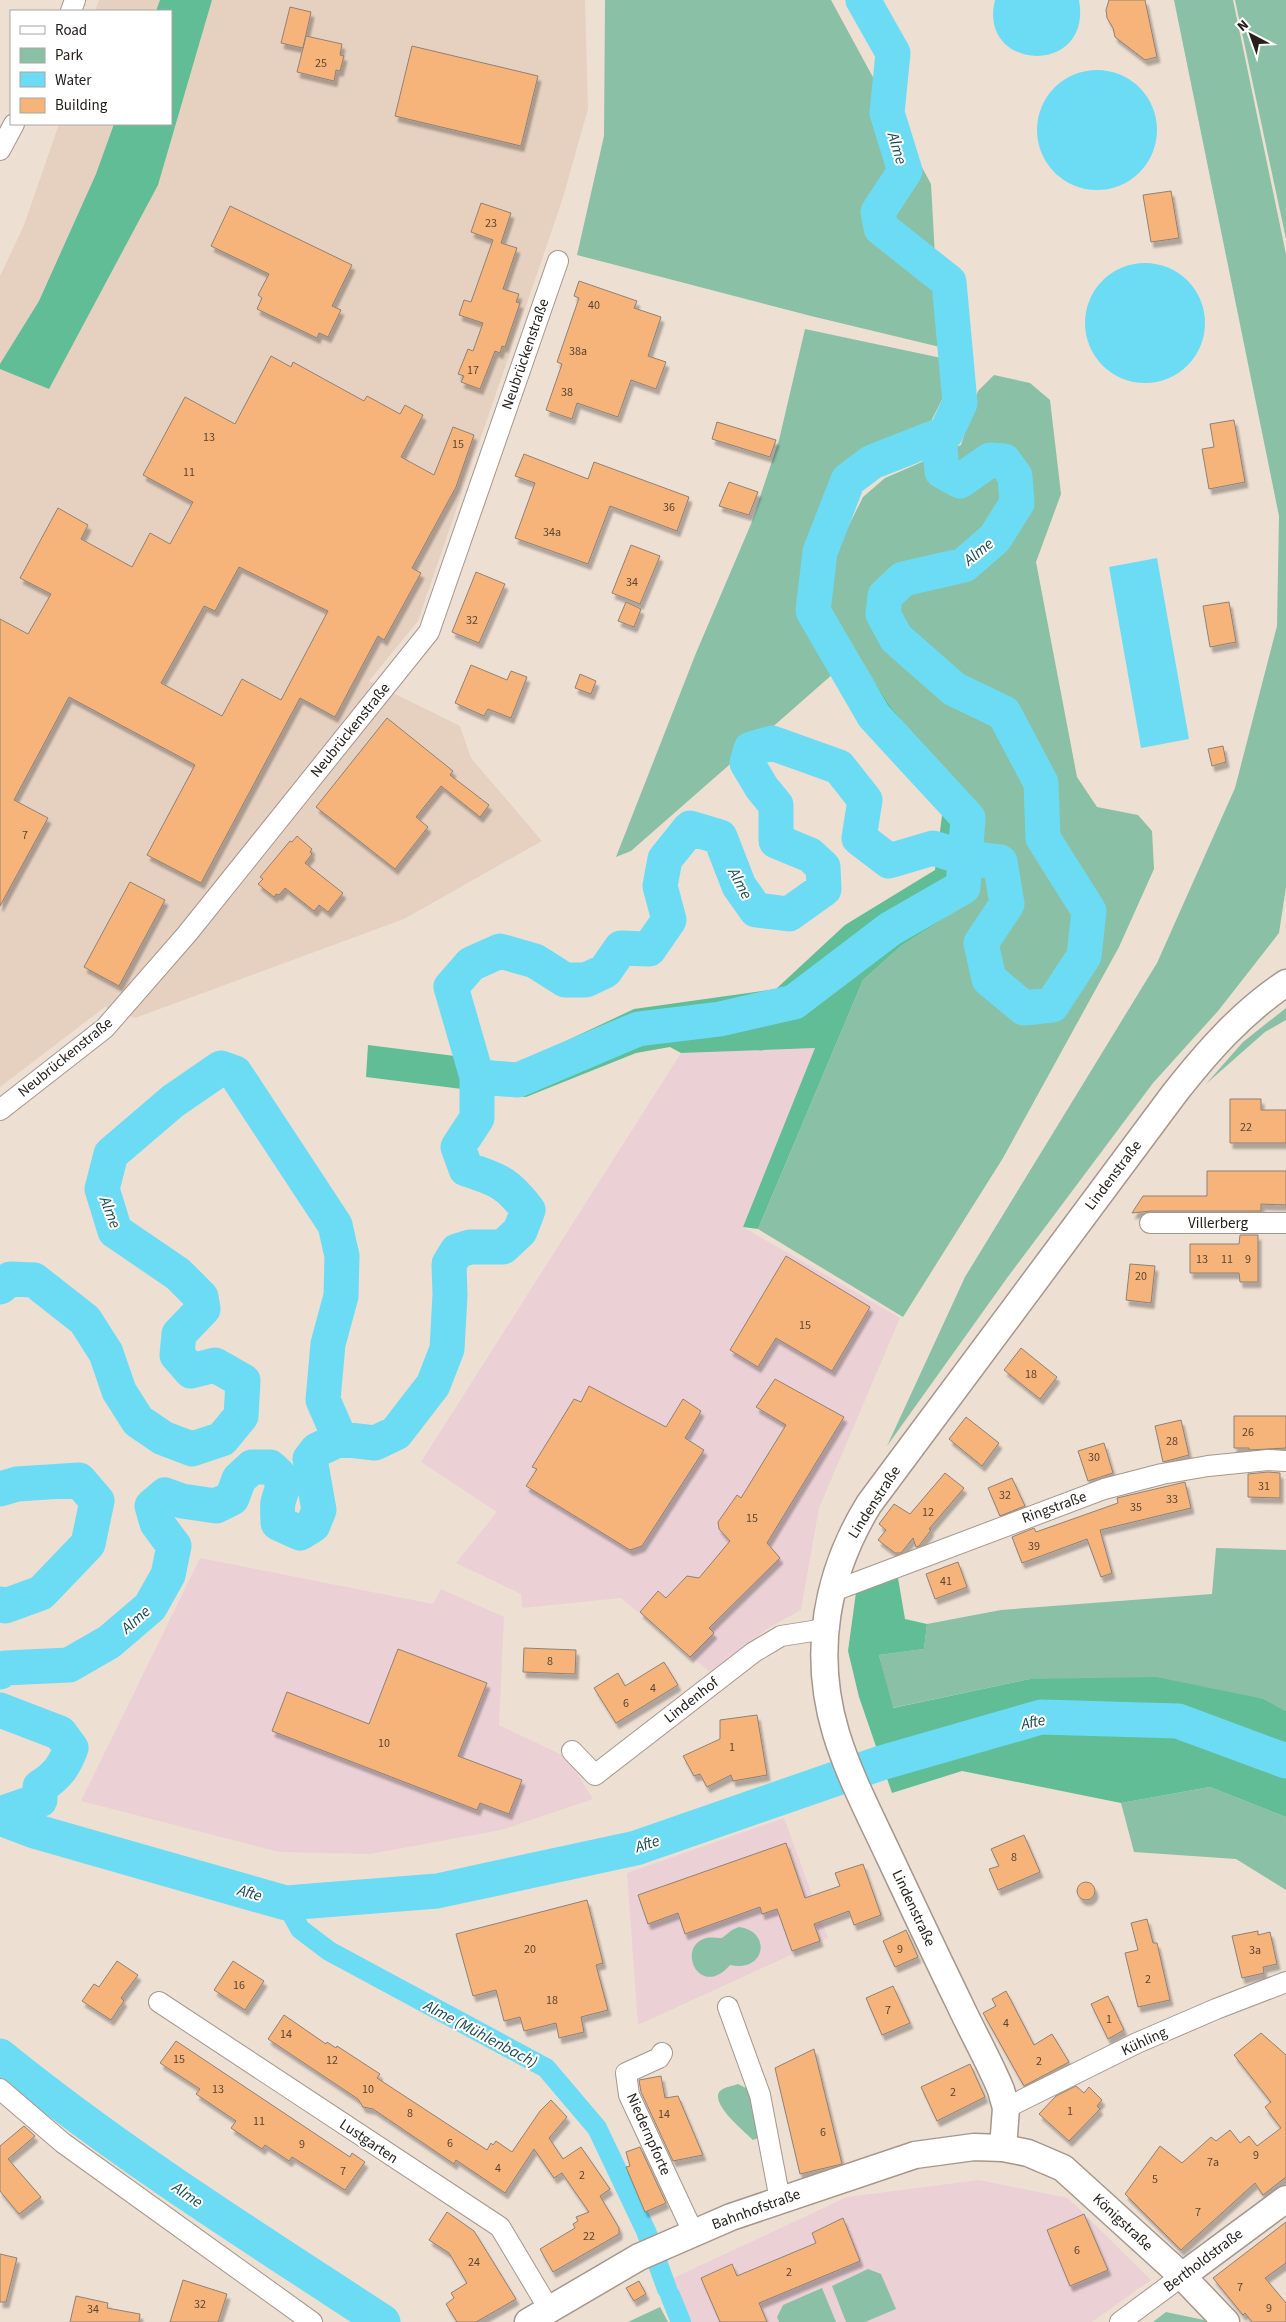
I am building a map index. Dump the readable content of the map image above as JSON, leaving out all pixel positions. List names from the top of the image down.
{
  "streets": {
    "main road": [
      "Lindenstraße",
      "Bahnhofstraße",
      "Königstraße",
      "Bertholdstraße"
    ],
    "street": [
      "Neubrückenstraße",
      "Villerberg",
      "Ringstraße",
      "Lindenhof",
      "Kühling",
      "Niedernpforte",
      "Lustgarten"
    ]
  },
  "crossings": [
    ["Lindenstraße", "Ringstraße"],
    ["Lindenstraße", "Lindenhof"],
    ["Lindenstraße", "Kühling"],
    ["Lindenstraße", "Bahnhofstraße"],
    ["Lindenstraße", "Königstraße"],
    ["Niedernpforte", "Bahnhofstraße"],
    ["Lustgarten", "Bahnhofstraße"],
    ["Bahnhofstraße", "Königstraße"],
    ["Königstraße", "Bertholdstraße"]
  ],
  "water": ["Alme", "Afte", "Alme (Mühlenbach)"],
  "house_numbers": [
    "25",
    "23",
    "40",
    "38a",
    "17",
    "38",
    "13",
    "15",
    "11",
    "36",
    "34a",
    "34",
    "32",
    "7",
    "22",
    "13",
    "11",
    "9",
    "20",
    "15",
    "18",
    "26",
    "28",
    "30",
    "31",
    "32",
    "33",
    "35",
    "12",
    "15",
    "39",
    "41",
    "8",
    "4",
    "6",
    "10",
    "1",
    "8",
    "20",
    "9",
    "3a",
    "2",
    "16",
    "18",
    "7",
    "1",
    "4",
    "14",
    "15",
    "12",
    "2",
    "13",
    "10",
    "2",
    "1",
    "8",
    "14",
    "11",
    "6",
    "6",
    "9",
    "9",
    "7a",
    "4",
    "7",
    "2",
    "5",
    "7",
    "22",
    "6",
    "24",
    "2",
    "7",
    "32",
    "9",
    "34"
  ],
  "legend": [
    "Road",
    "Park",
    "Water",
    "Building"
  ],
  "north": "top left"
}
